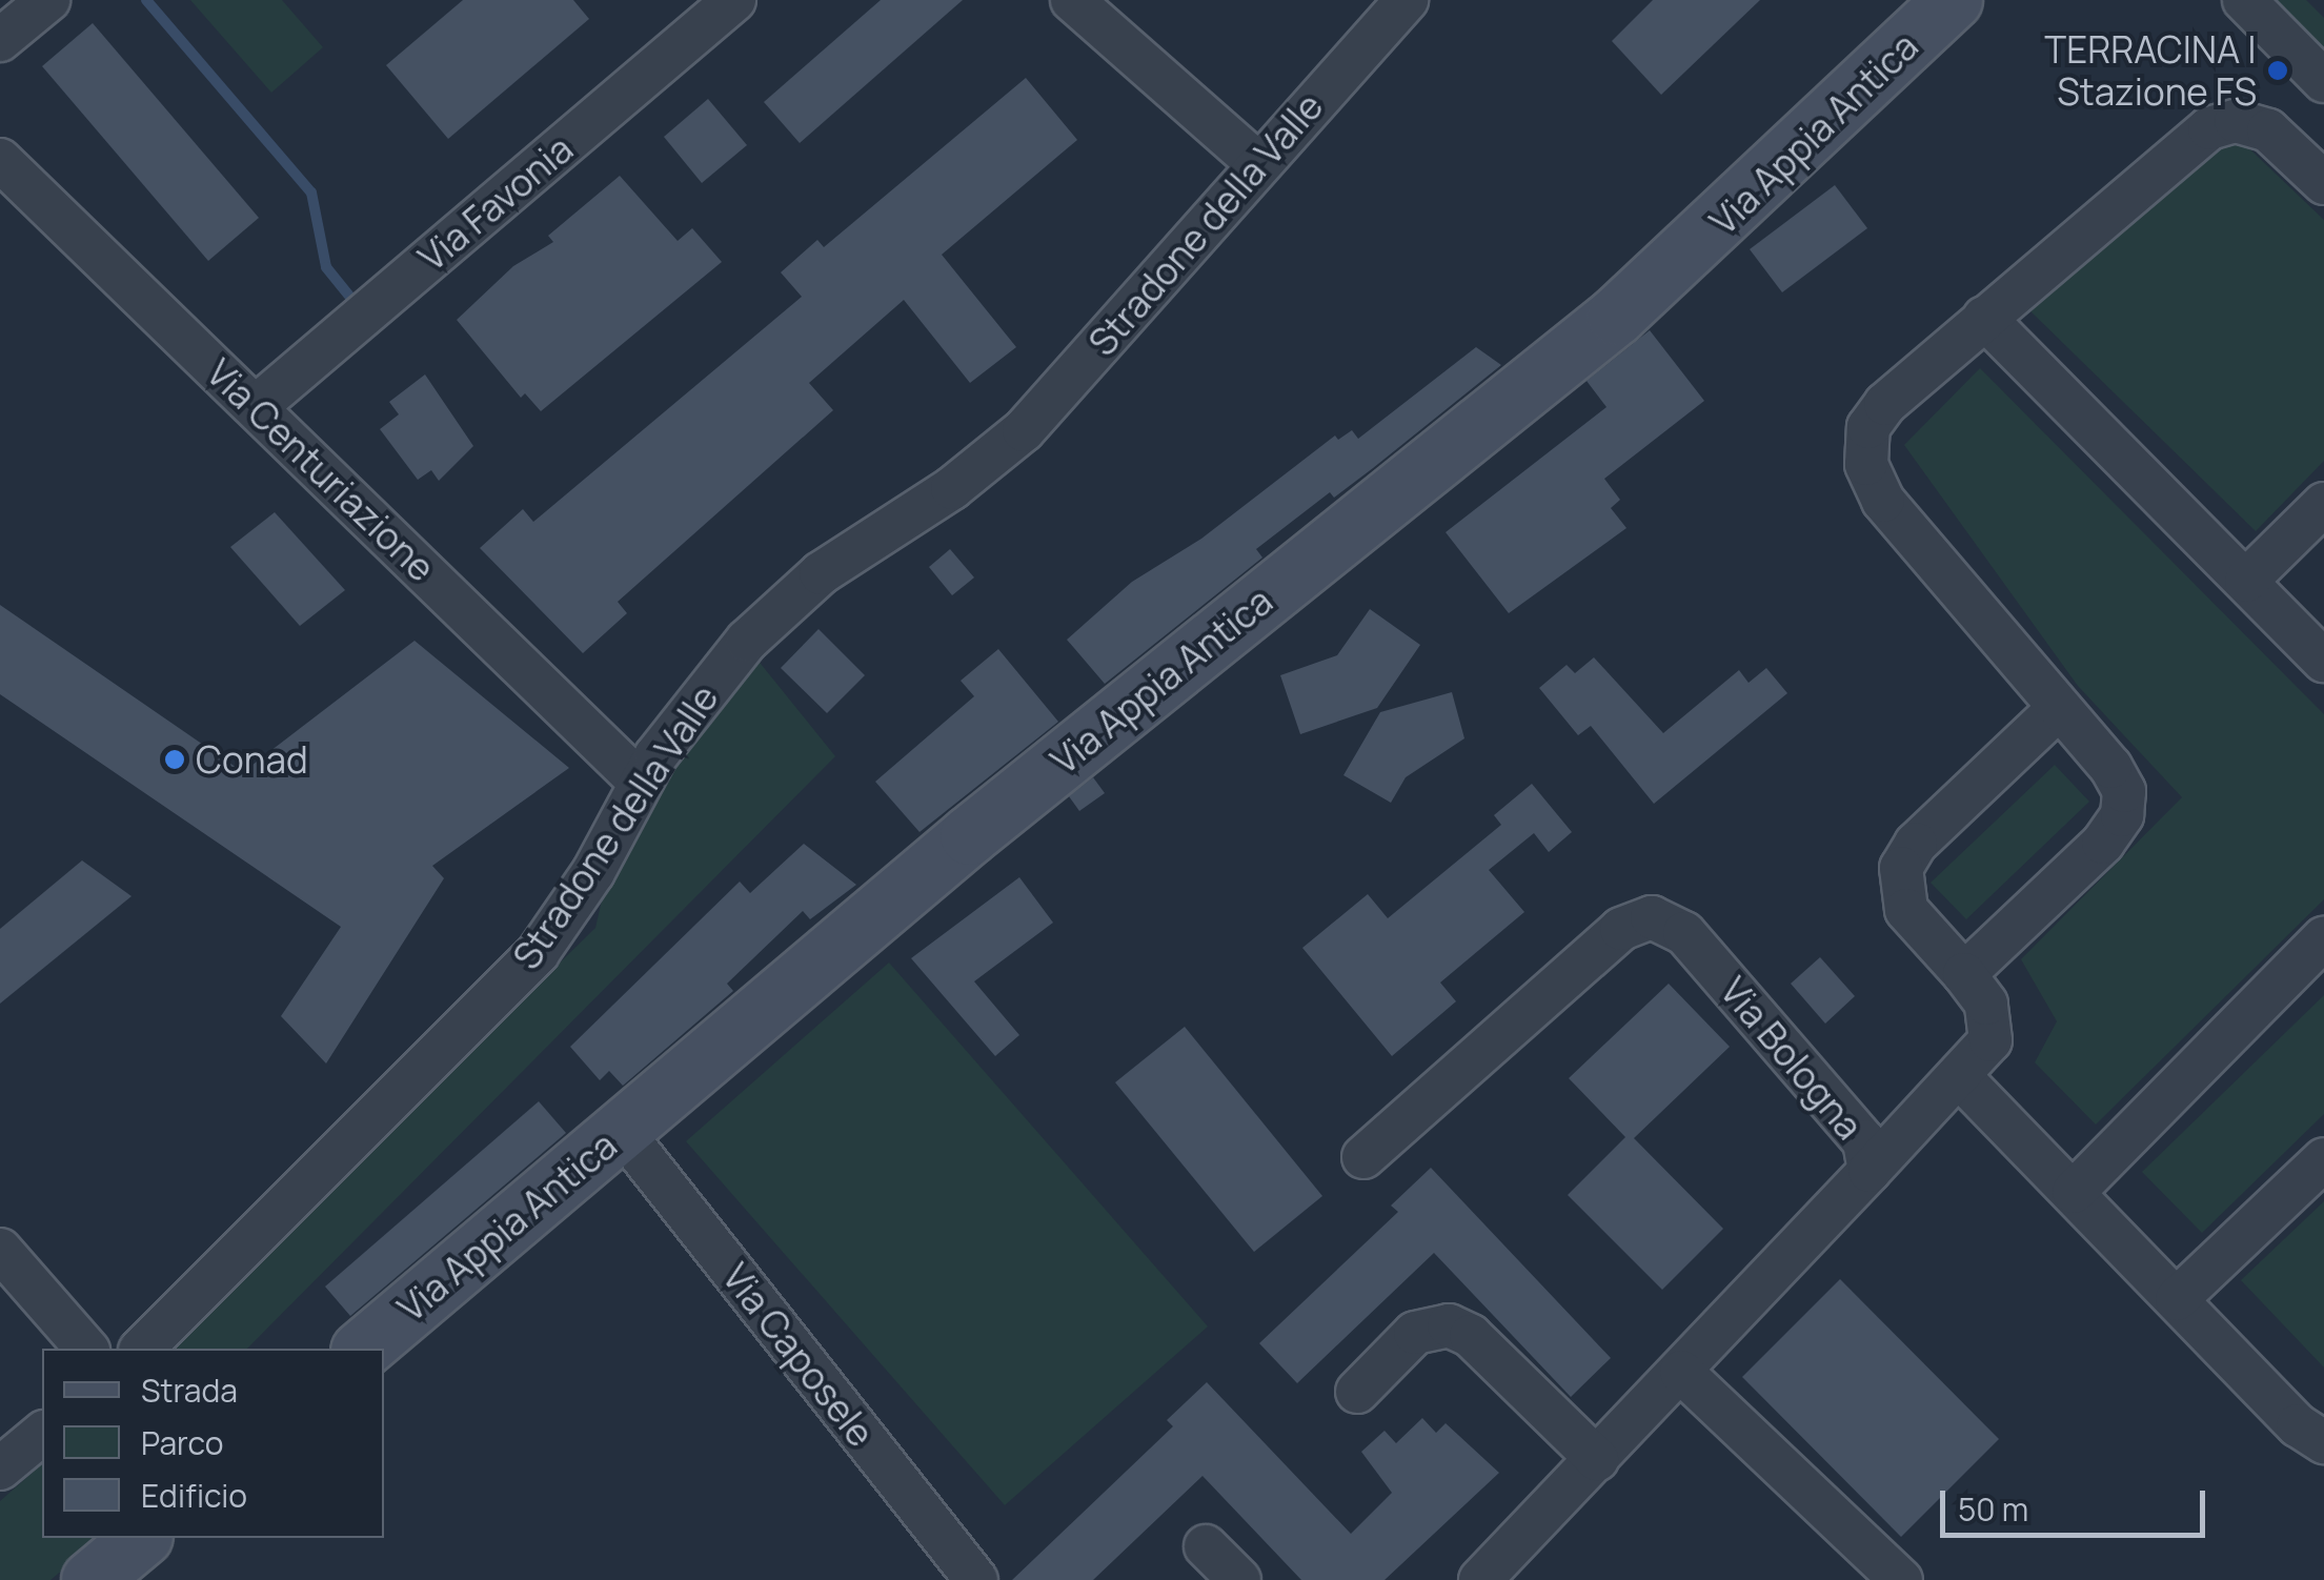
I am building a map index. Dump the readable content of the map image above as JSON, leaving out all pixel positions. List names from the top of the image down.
{
  "streets": {
    "street": [
      "Via Appia Antica",
      "Via Favonia",
      "Stradone della Valle",
      "Via Centuriazione",
      "Via Bologna",
      "Via Caposele"
    ]
  },
  "crossings": [
    ["Via Appia Antica", "Via Caposele"],
    ["Via Favonia", "Via Centuriazione"],
    ["Stradone della Valle", "Via Centuriazione"]
  ],
  "places": ["TERRACINA | Stazione FS", "Conad"],
  "legend": ["Strada", "Parco", "Edificio"],
  "scale_bar": "50 m"
}
